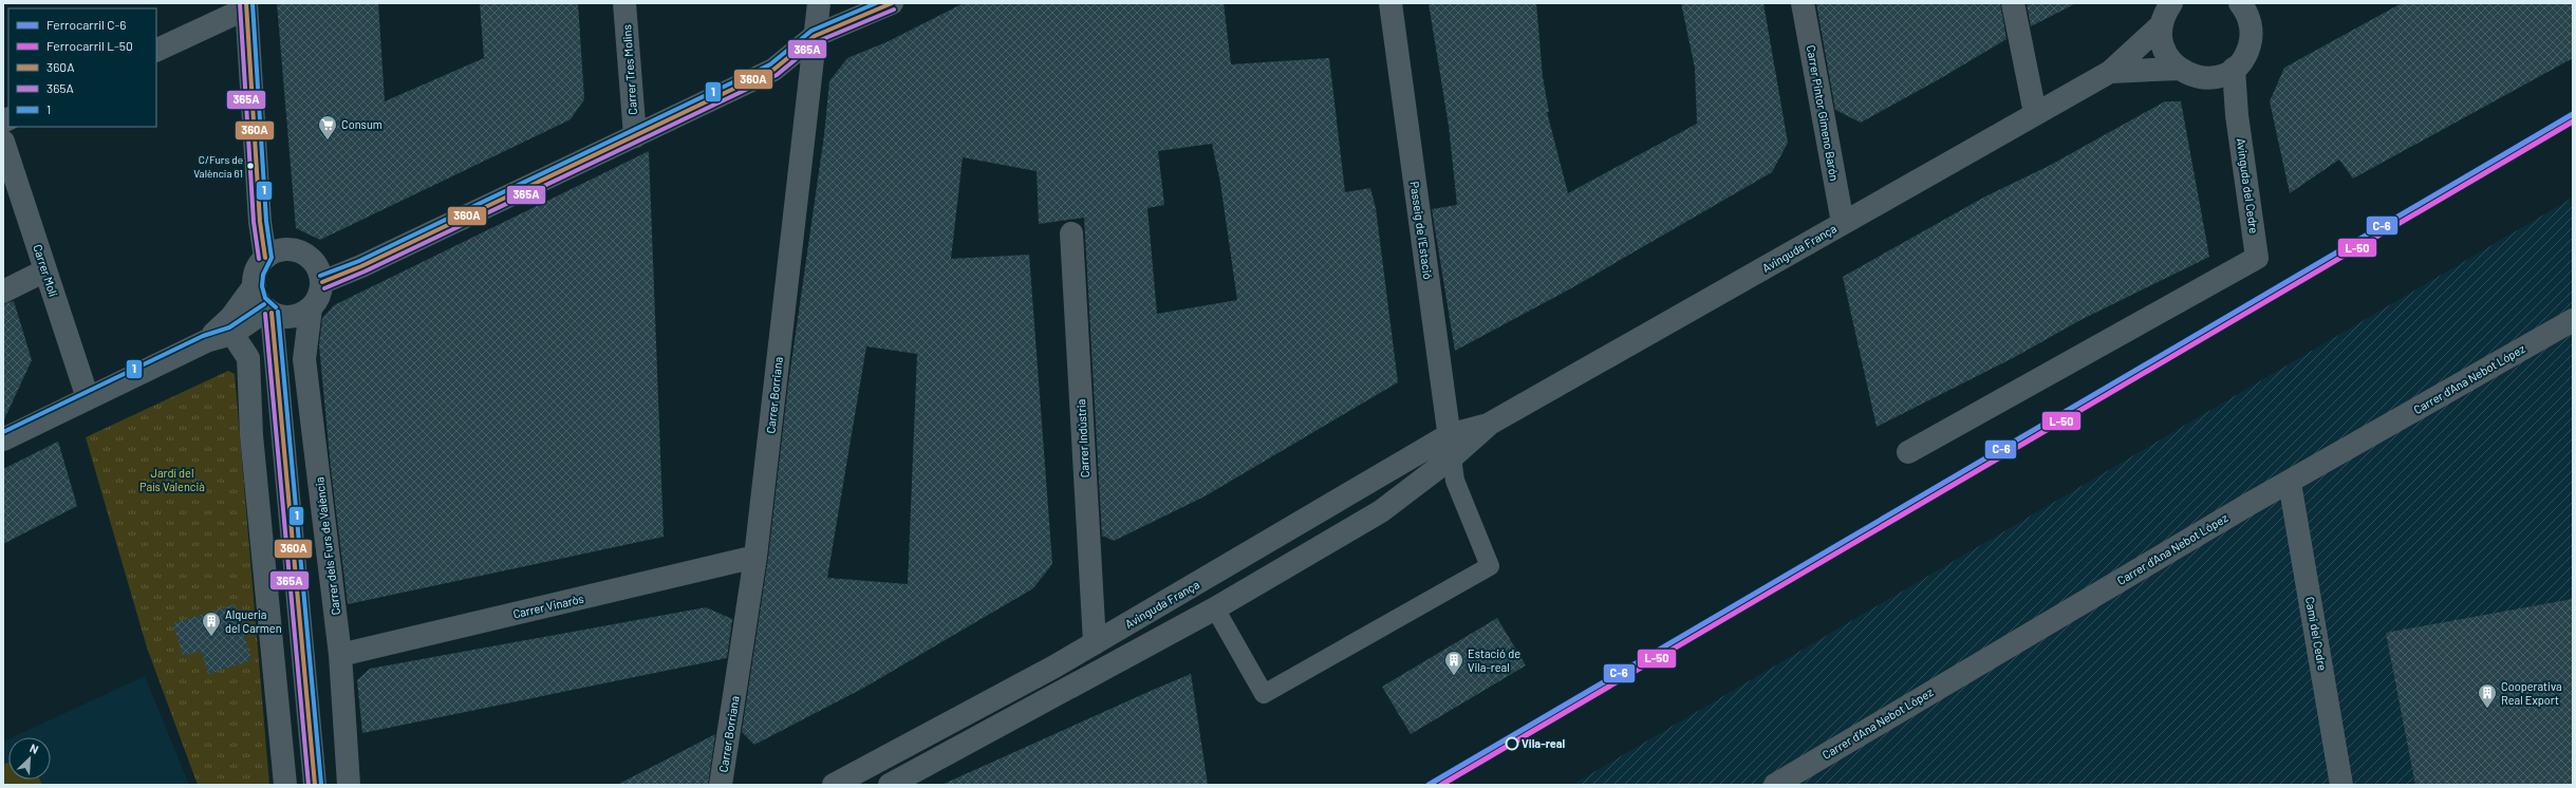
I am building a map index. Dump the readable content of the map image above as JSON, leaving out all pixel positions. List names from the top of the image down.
{
  "streets": {
    "street": [
      "Carrer Tres Molins",
      "Carrer Pintor Gimeno Barón",
      "Avinguda del Cedre",
      "Passeig de l'Estació",
      "Avinguda França",
      "Carrer Molí",
      "Carrer d'Ana Nebot López",
      "Carrer Borriana",
      "Carrer Indústria",
      "Carrer dels Furs de València",
      "Carrer Vinaròs",
      "Camí del Cedre"
    ]
  },
  "crossings": [
    ["Carrer Pintor Gimeno Barón", "Avinguda França"],
    ["Passeig de l'Estació", "Avinguda França"],
    ["Avinguda França", "Carrer Indústria"],
    ["Carrer d'Ana Nebot López", "Camí del Cedre"],
    ["Carrer Borriana", "Carrer Vinaròs"],
    ["Carrer dels Furs de València", "Carrer Vinaròs"]
  ],
  "parks": ["Jardí del País Valencià"],
  "places": {
    "supermarket": ["Consum"],
    "other": ["C/Furs de València 61", "Vila-real"],
    "building": ["Alqueria del Carmen", "Estació de Vila-real", "Cooperativa Real Export"]
  },
  "lines": [
    "transit line 360A",
    "transit line 365A",
    "transit line 1",
    "rail line C-6",
    "rail line L-50"
  ],
  "legend": [
    "Ferrocarril C-6",
    "Ferrocarril L-50",
    "360A",
    "365A",
    "1"
  ],
  "north": "top right"
}
